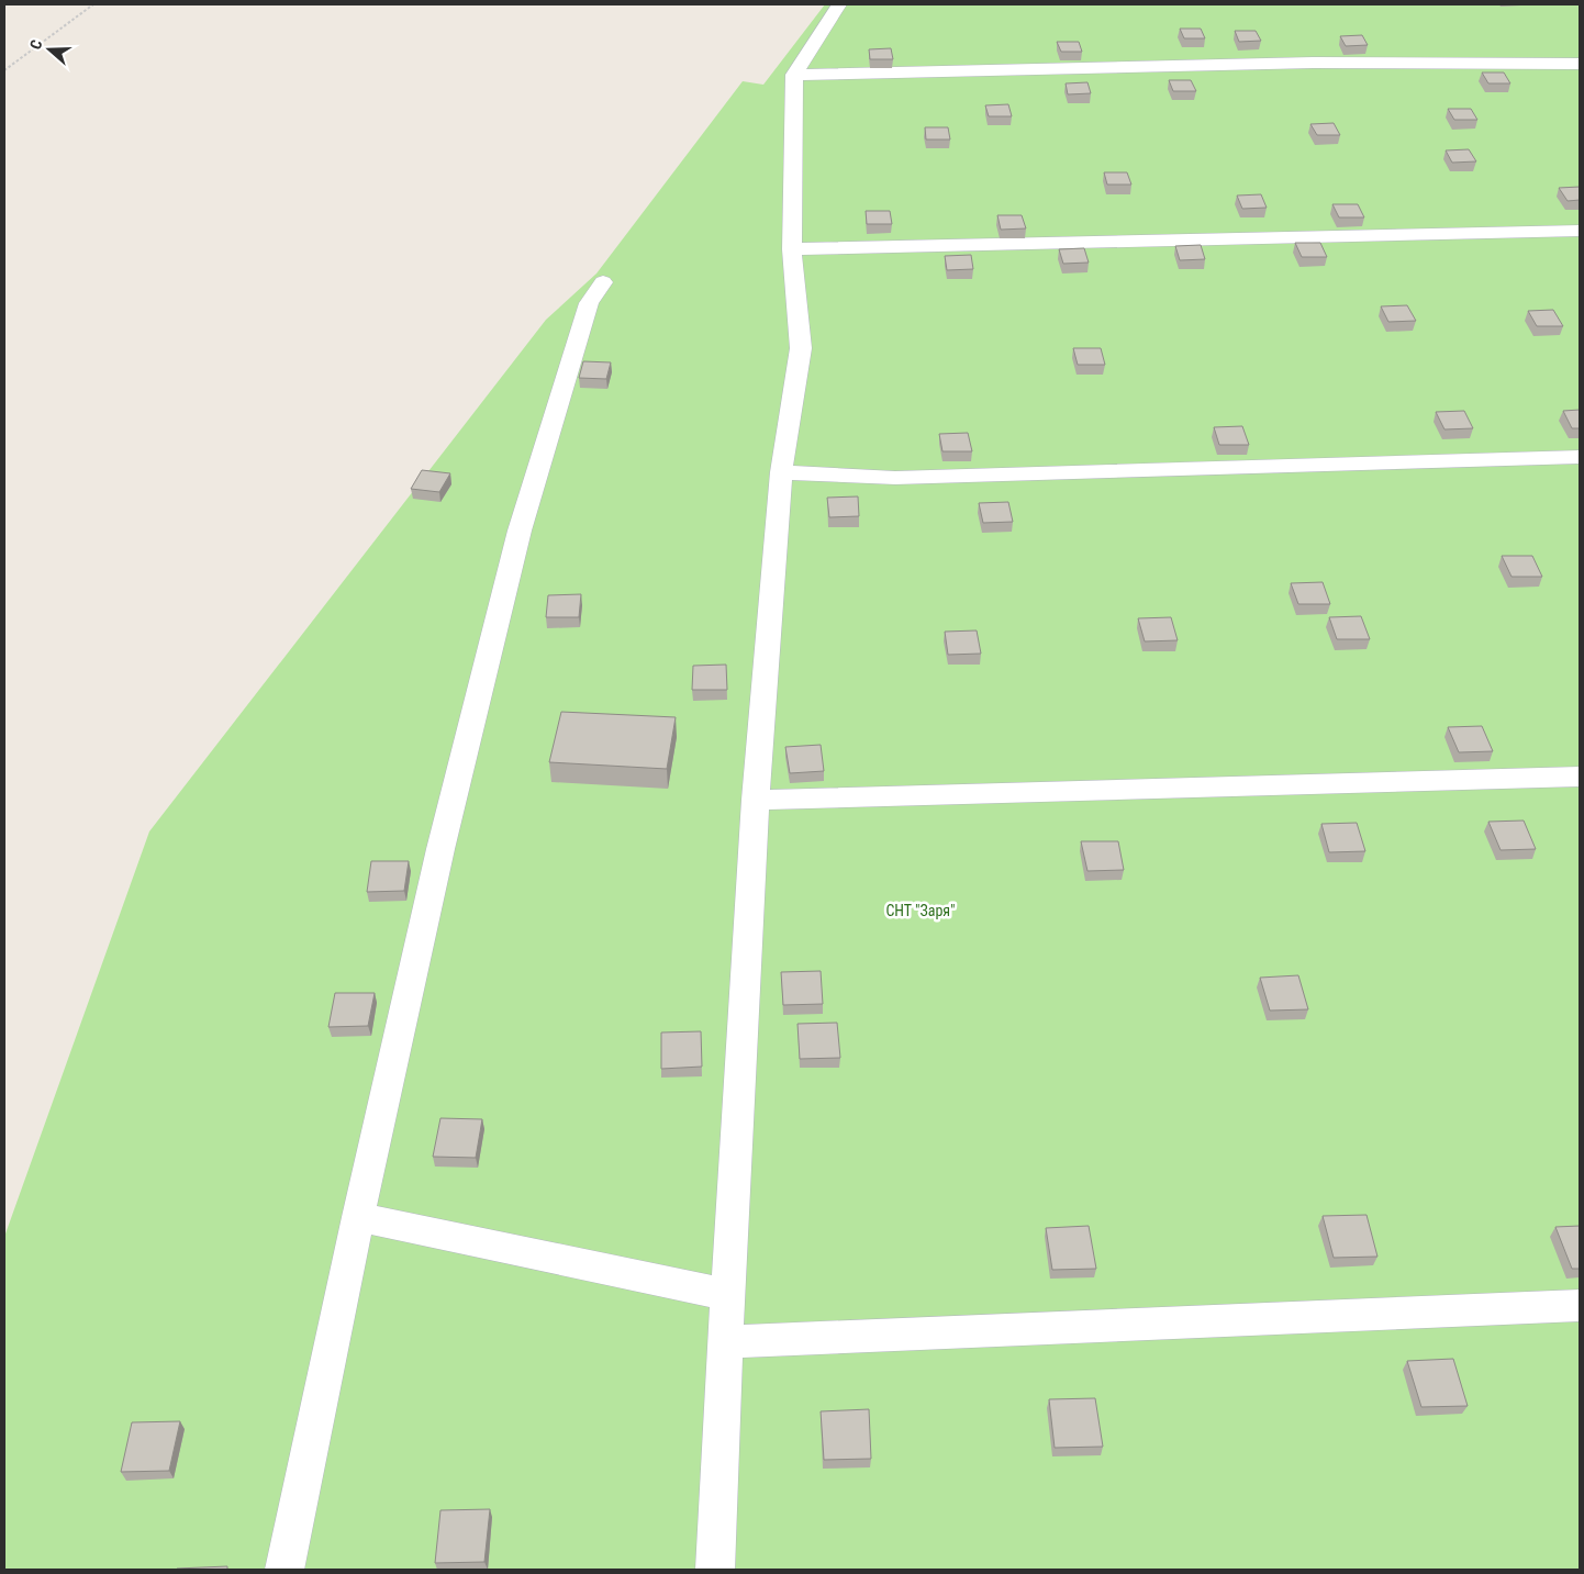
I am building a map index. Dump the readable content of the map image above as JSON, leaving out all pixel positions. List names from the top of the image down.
{
  "parks": ["СНТ \"Заря\""],
  "north": "left"
}
